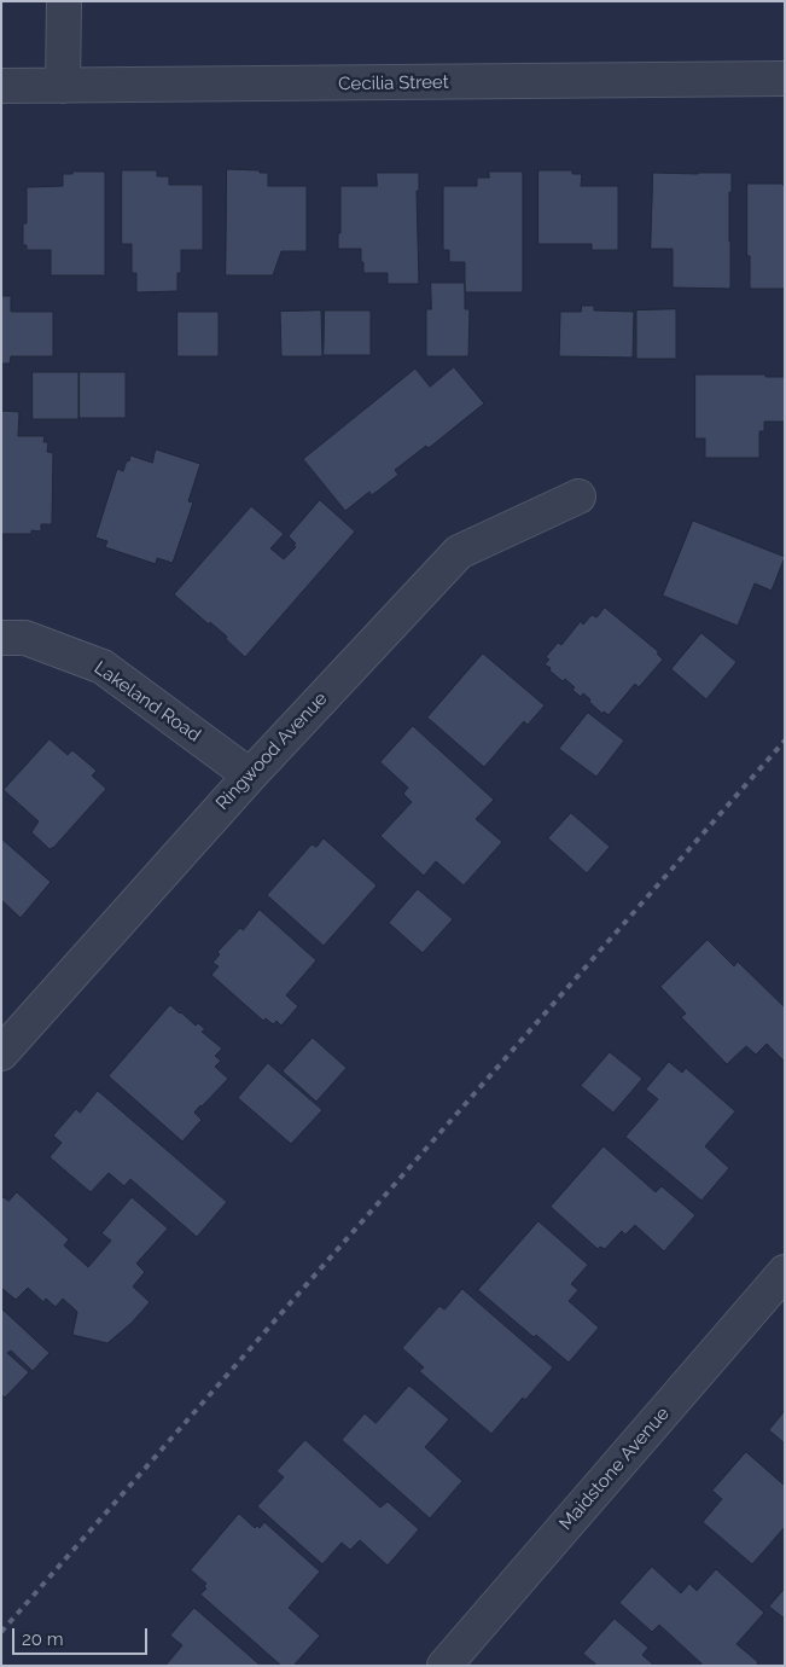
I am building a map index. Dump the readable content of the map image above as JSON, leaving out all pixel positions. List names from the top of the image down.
{
  "streets": {
    "street": [
      "Cecilia Street",
      "Lakeland Road",
      "Ringwood Avenue",
      "Maidstone Avenue"
    ]
  },
  "crossings": [
    ["Lakeland Road", "Ringwood Avenue"]
  ],
  "scale_bar": "20 m"
}
